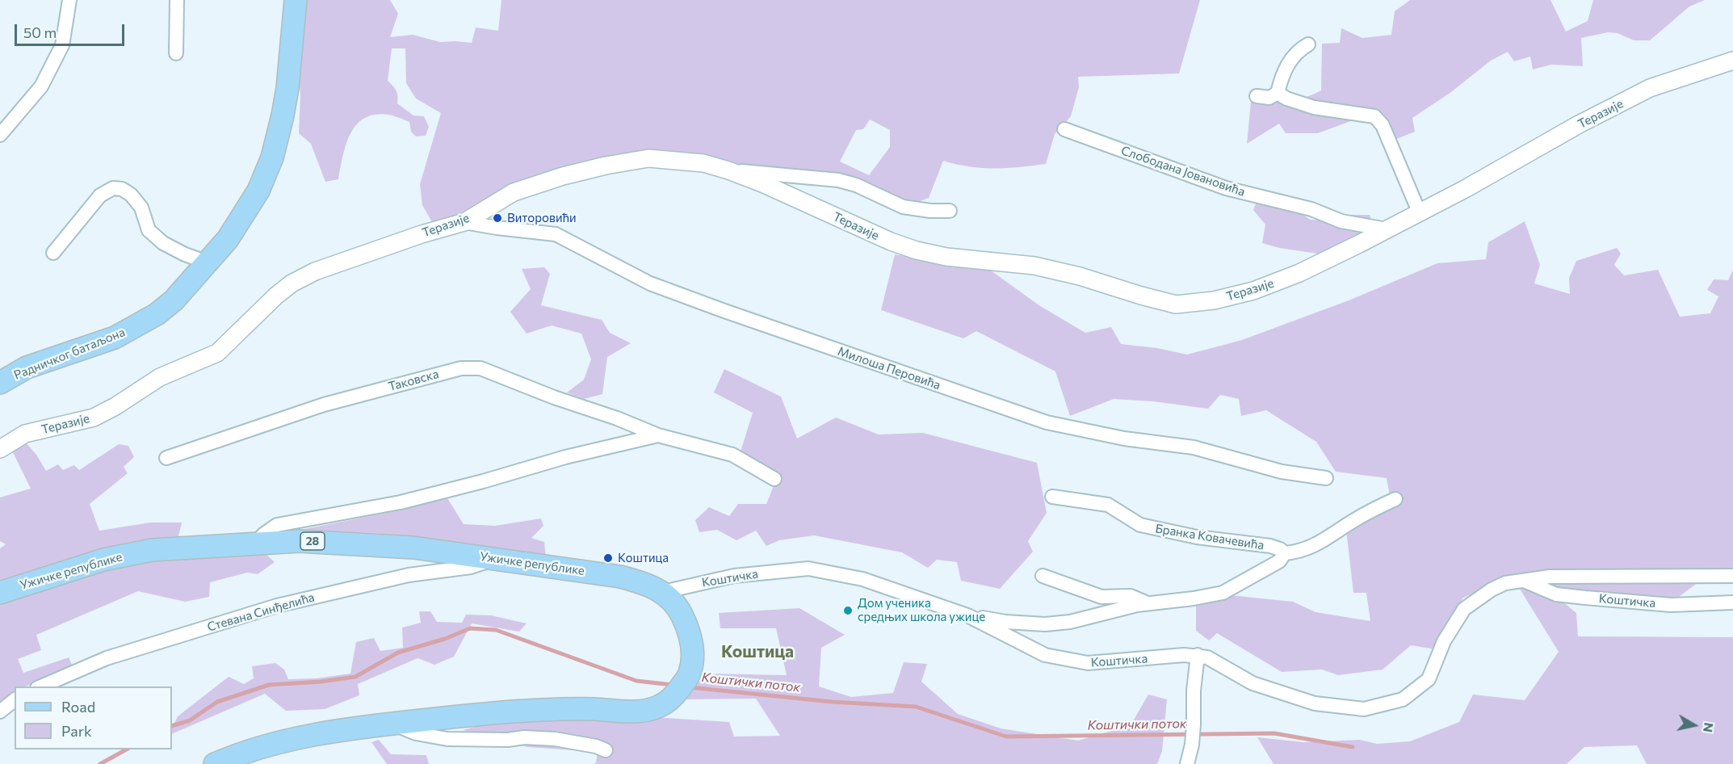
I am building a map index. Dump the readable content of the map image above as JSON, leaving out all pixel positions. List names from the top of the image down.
{
  "streets": {
    "main road": ["Радничког батаљона", "28", "Ужичке републике"],
    "street": [
      "Теразије",
      "Слободана Јовановића",
      "Милоша Перовића",
      "Таковска",
      "Бранка Ковачевића",
      "Коштичка",
      "Стевана Синђелића"
    ]
  },
  "crossings": [
    ["Теразије", "Слободана Јовановића"],
    ["Теразије", "Милоша Перовића"],
    ["Таковска", "Ужичке републике"],
    ["Ужичке републике", "Коштичка"],
    ["Ужичке републике", "Стевана Синђелића"]
  ],
  "districts": ["Коштица"],
  "water": ["Коштички поток"],
  "places": ["Виторовићи", "Коштица", "Дом ученика средњих школа ужице"],
  "legend": ["Road", "Park"],
  "scale_bar": "50 m",
  "north": "right"
}
